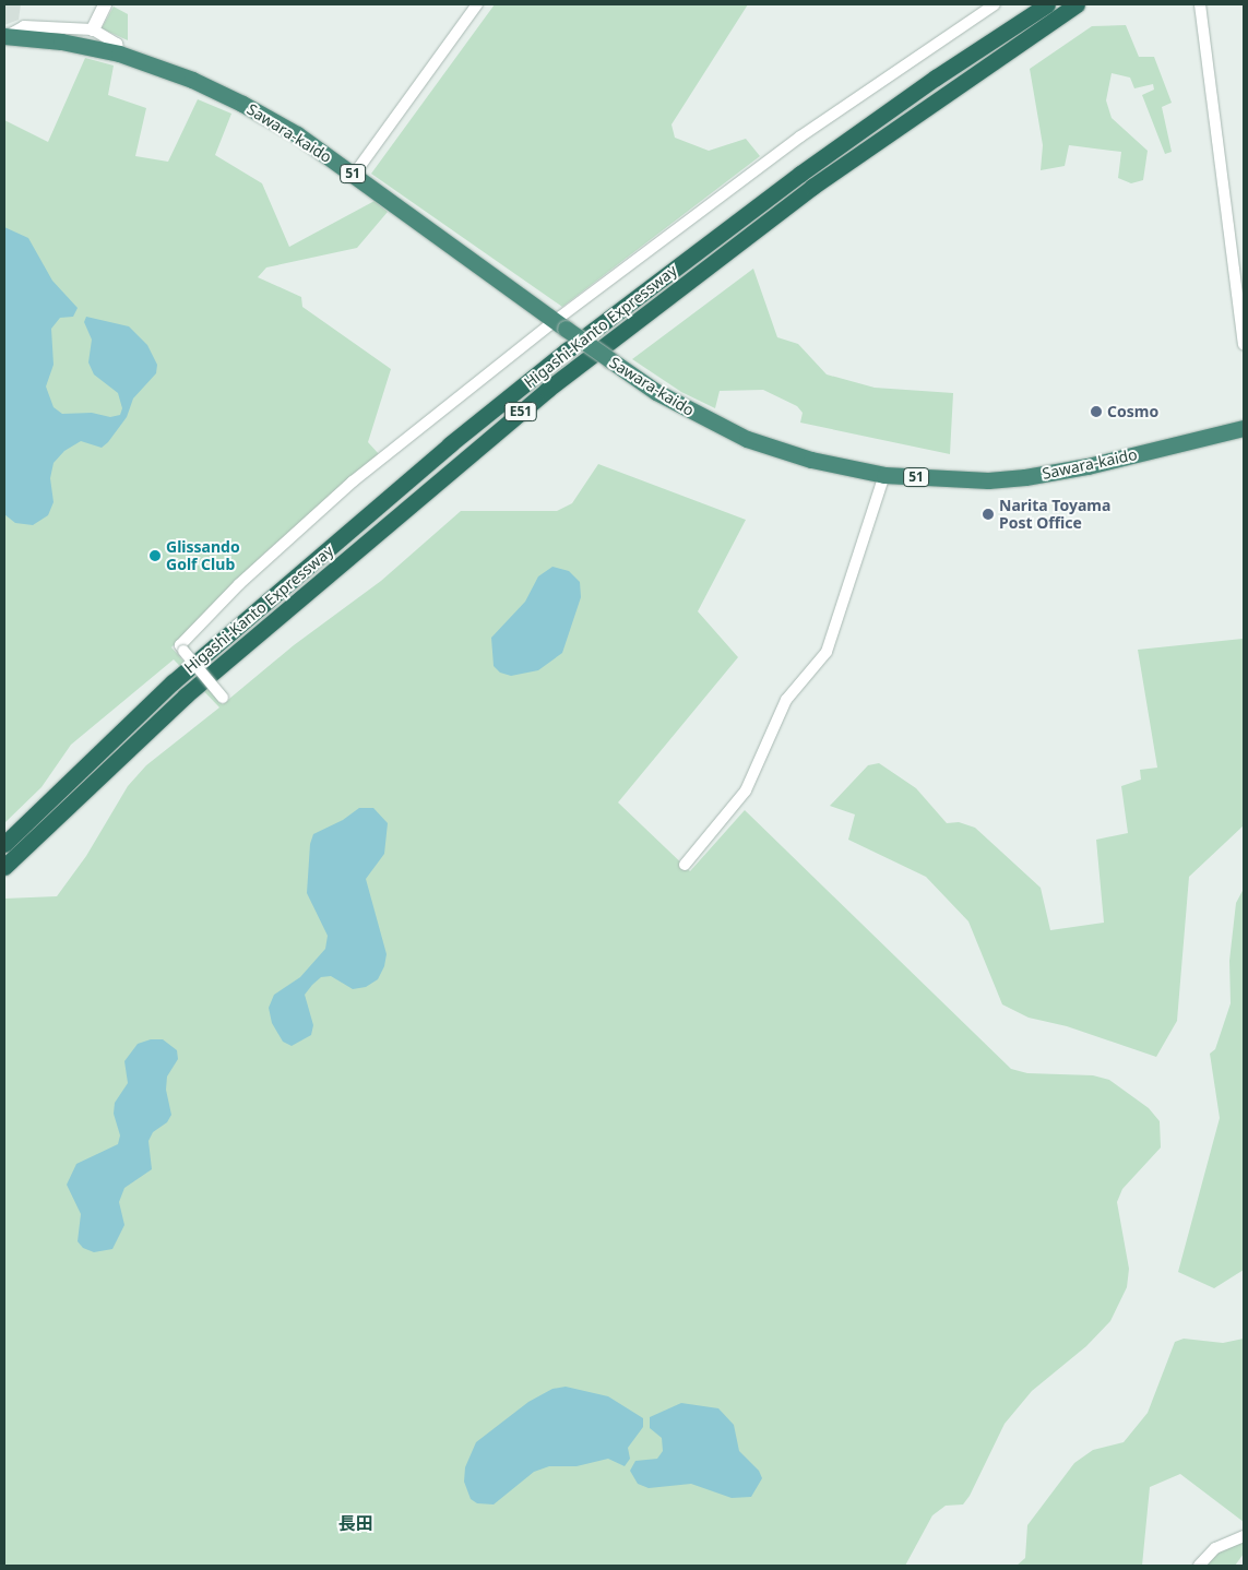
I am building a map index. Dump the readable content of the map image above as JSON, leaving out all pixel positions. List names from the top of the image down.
{
  "streets": {
    "highway": [
      "Sawara-kaido",
      "51",
      "Higashi-Kanto Expressway",
      "E51"
    ]
  },
  "districts": ["長田"],
  "places": ["Cosmo", "Narita Toyama Post Office", "Glissando Golf Club"]
}
